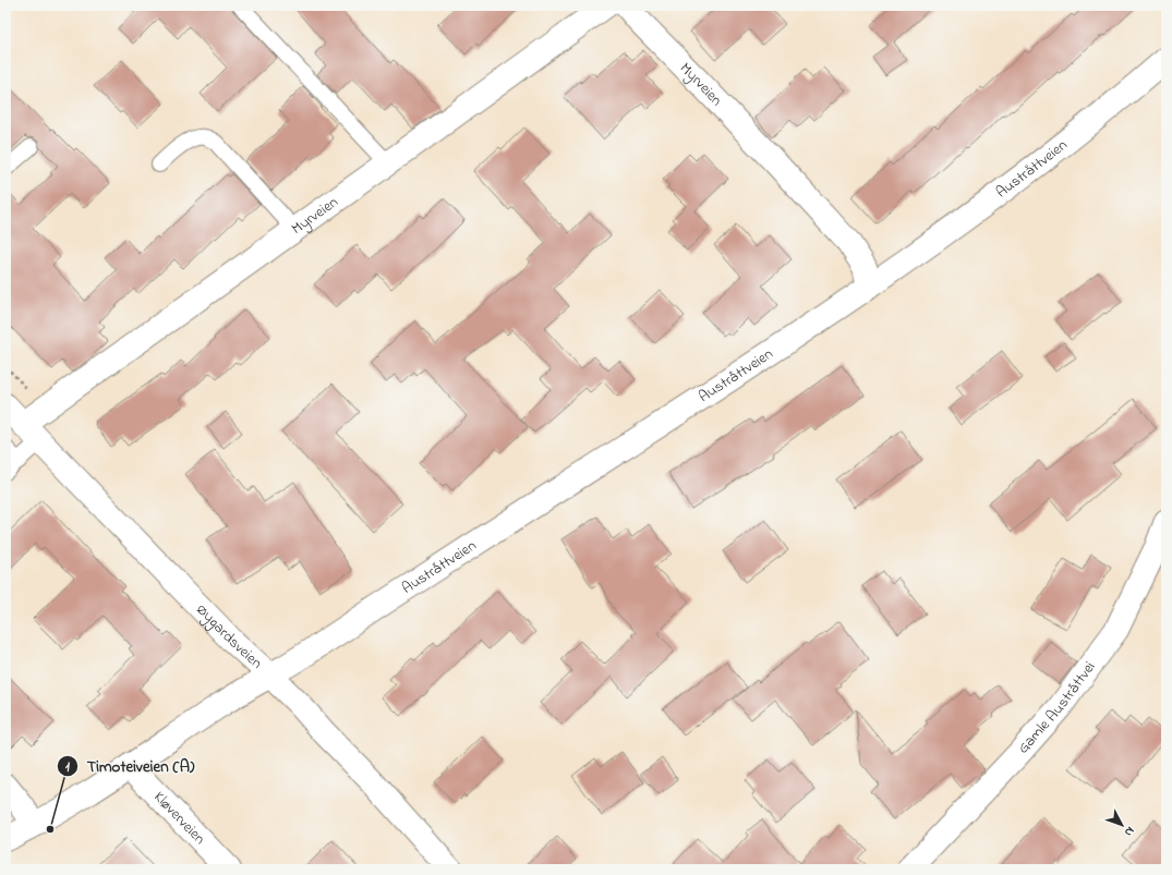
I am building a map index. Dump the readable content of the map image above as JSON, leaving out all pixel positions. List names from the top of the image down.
{
  "streets": {
    "street": [
      "Myrveien",
      "Austråttveien",
      "Øygardsveien",
      "Gamle Austråttvei",
      "Kløverveien"
    ]
  },
  "crossings": [
    ["Myrveien", "Austråttveien"],
    ["Myrveien", "Øygardsveien"],
    ["Austråttveien", "Øygardsveien"],
    ["Austråttveien", "Kløverveien"]
  ],
  "places": ["Timoteiveien (A)"],
  "north": "bottom right"
}
